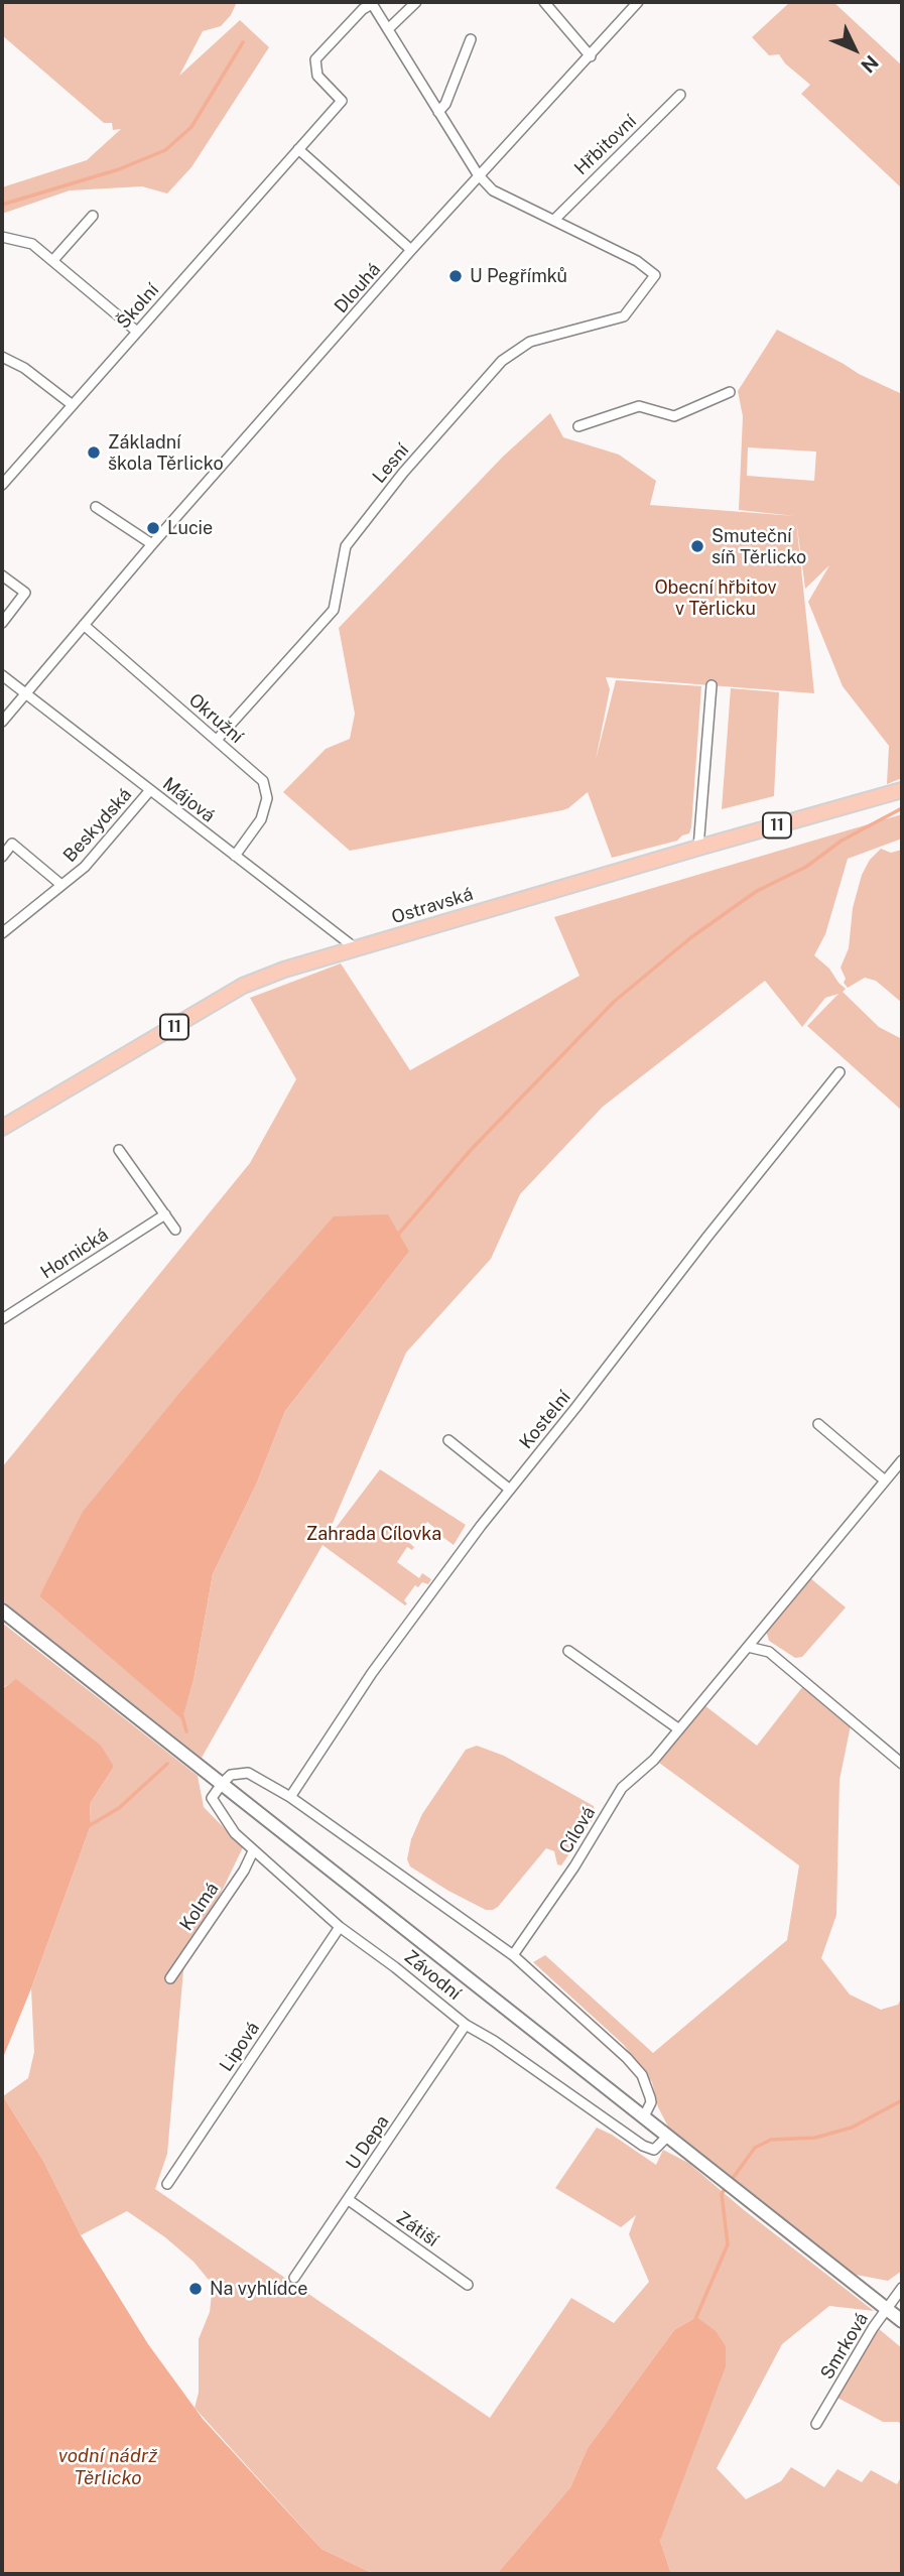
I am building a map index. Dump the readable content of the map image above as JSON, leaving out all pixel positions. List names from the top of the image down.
{
  "streets": {
    "main road": ["11", "Ostravská", "Závodní"],
    "street": [
      "Hřbitovní",
      "Dlouhá",
      "Školní",
      "Lesní",
      "Okružní",
      "Májová",
      "Beskydská",
      "Hornická",
      "Kostelní",
      "Cílová",
      "Kolmá",
      "Lipová",
      "U Depa",
      "Zátiší",
      "Smrková"
    ]
  },
  "crossings": [
    ["Hřbitovní", "Lesní"],
    ["Dlouhá", "Okružní"],
    ["Dlouhá", "Májová"],
    ["Lesní", "Okružní"],
    ["Okružní", "Májová"],
    ["Májová", "Beskydská"],
    ["Májová", "Ostravská"],
    ["Kolmá", "Závodní"],
    ["Závodní", "Lipová"],
    ["Závodní", "U Depa"],
    ["Závodní", "Smrková"],
    ["U Depa", "Zátiší"]
  ],
  "water": ["vodní nádrž Těrlicko"],
  "parks": ["Obecní hřbitov v Těrlicku", "Zahrada Cílovka"],
  "places": [
    "U Pegřímků",
    "Základní škola Těrlicko",
    "Lucie",
    "Smuteční síň Těrlicko",
    "Na vyhlídce"
  ],
  "north": "bottom right"
}
